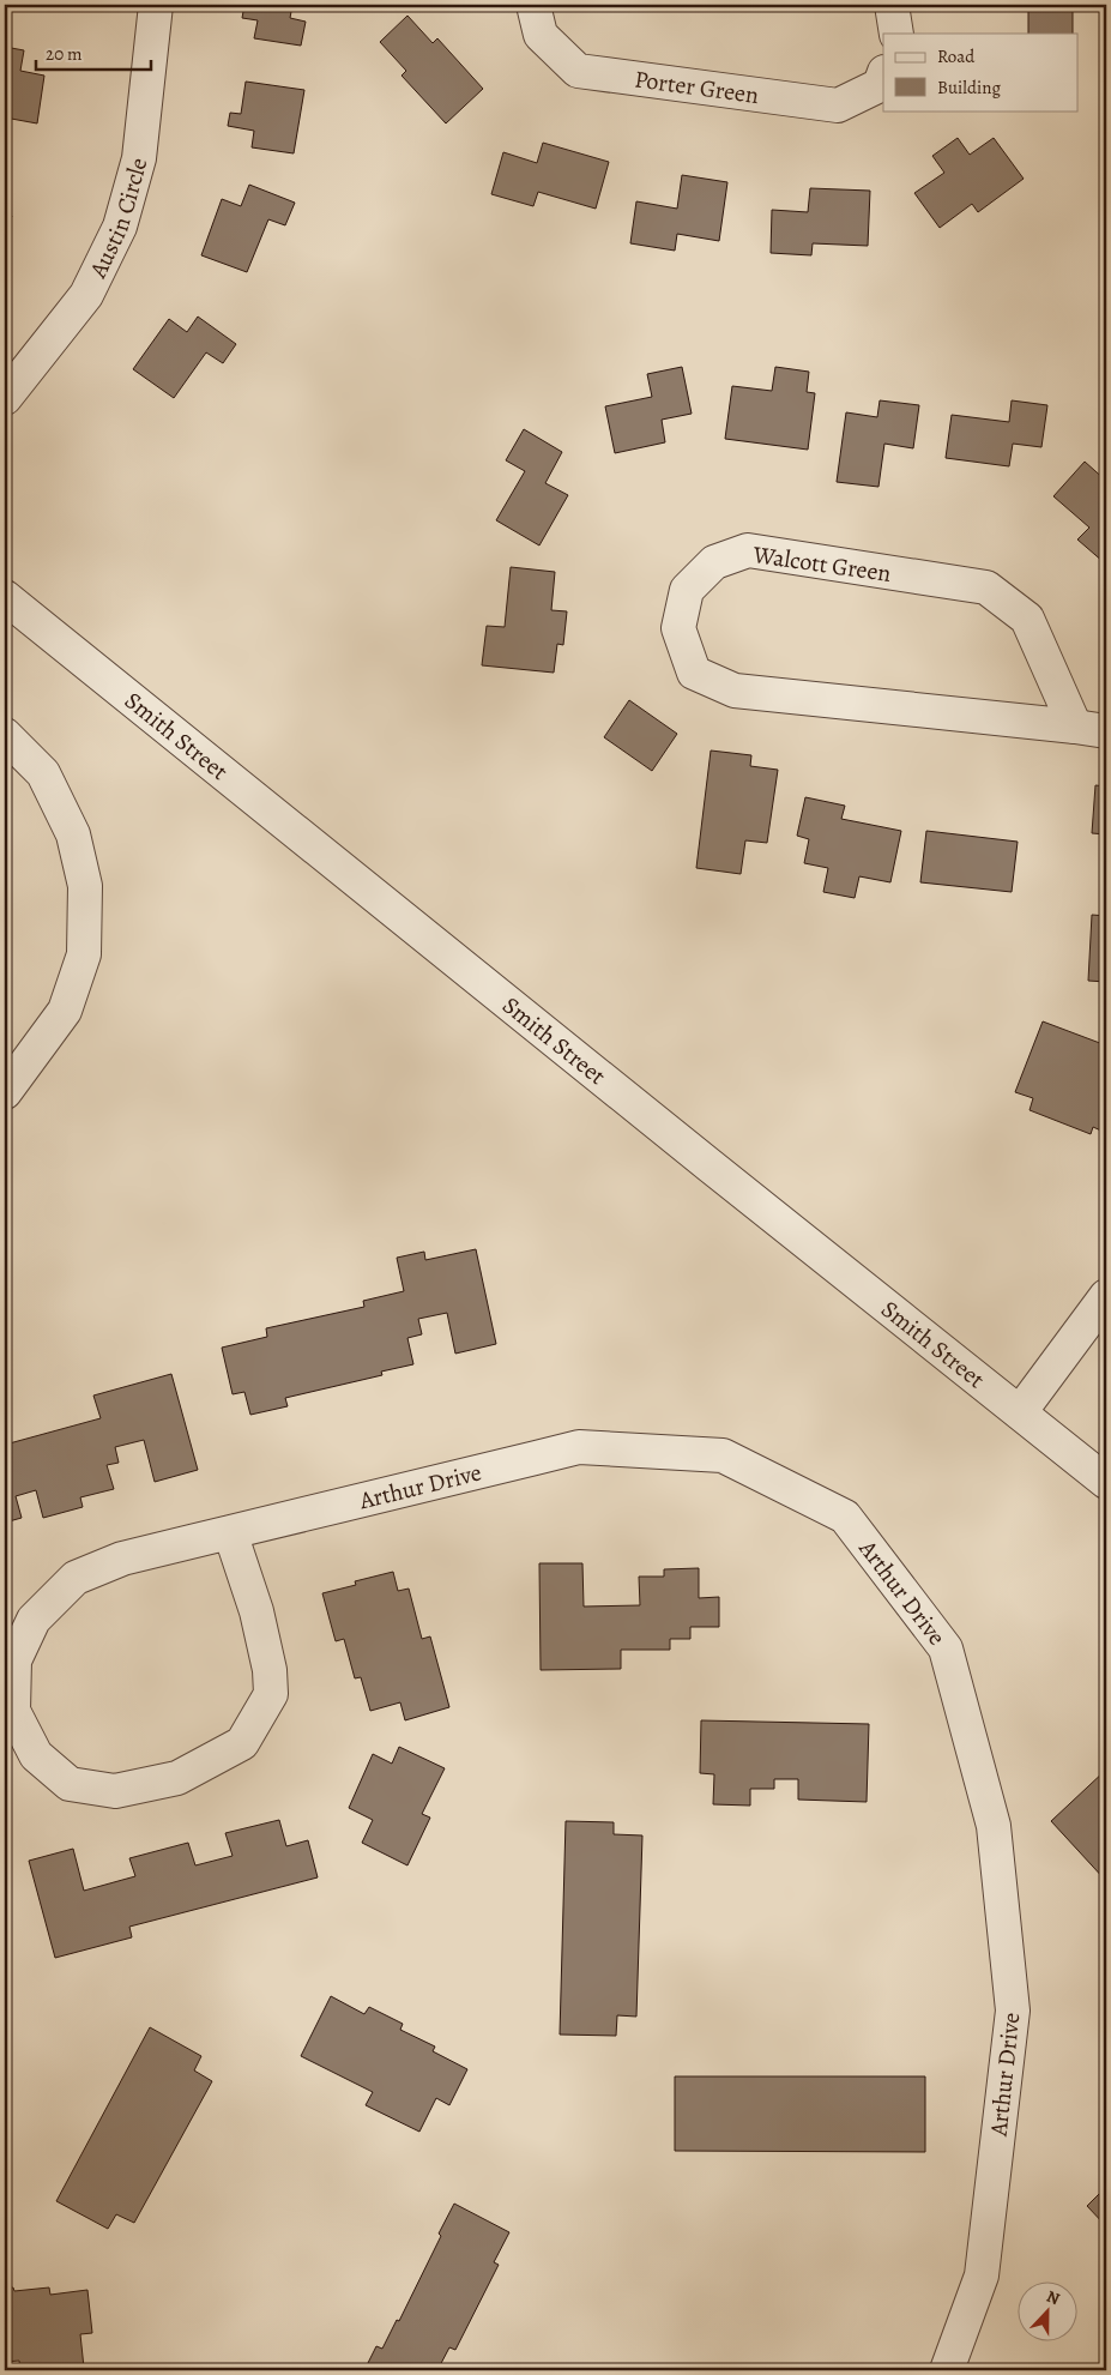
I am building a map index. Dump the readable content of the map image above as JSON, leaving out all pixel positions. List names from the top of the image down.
{
  "streets": {
    "street": [
      "Porter Green",
      "Austin Circle",
      "Walcott Green",
      "Smith Street",
      "Arthur Drive"
    ]
  },
  "legend": ["Road", "Building"],
  "scale_bar": "20 m",
  "north": "top"
}
